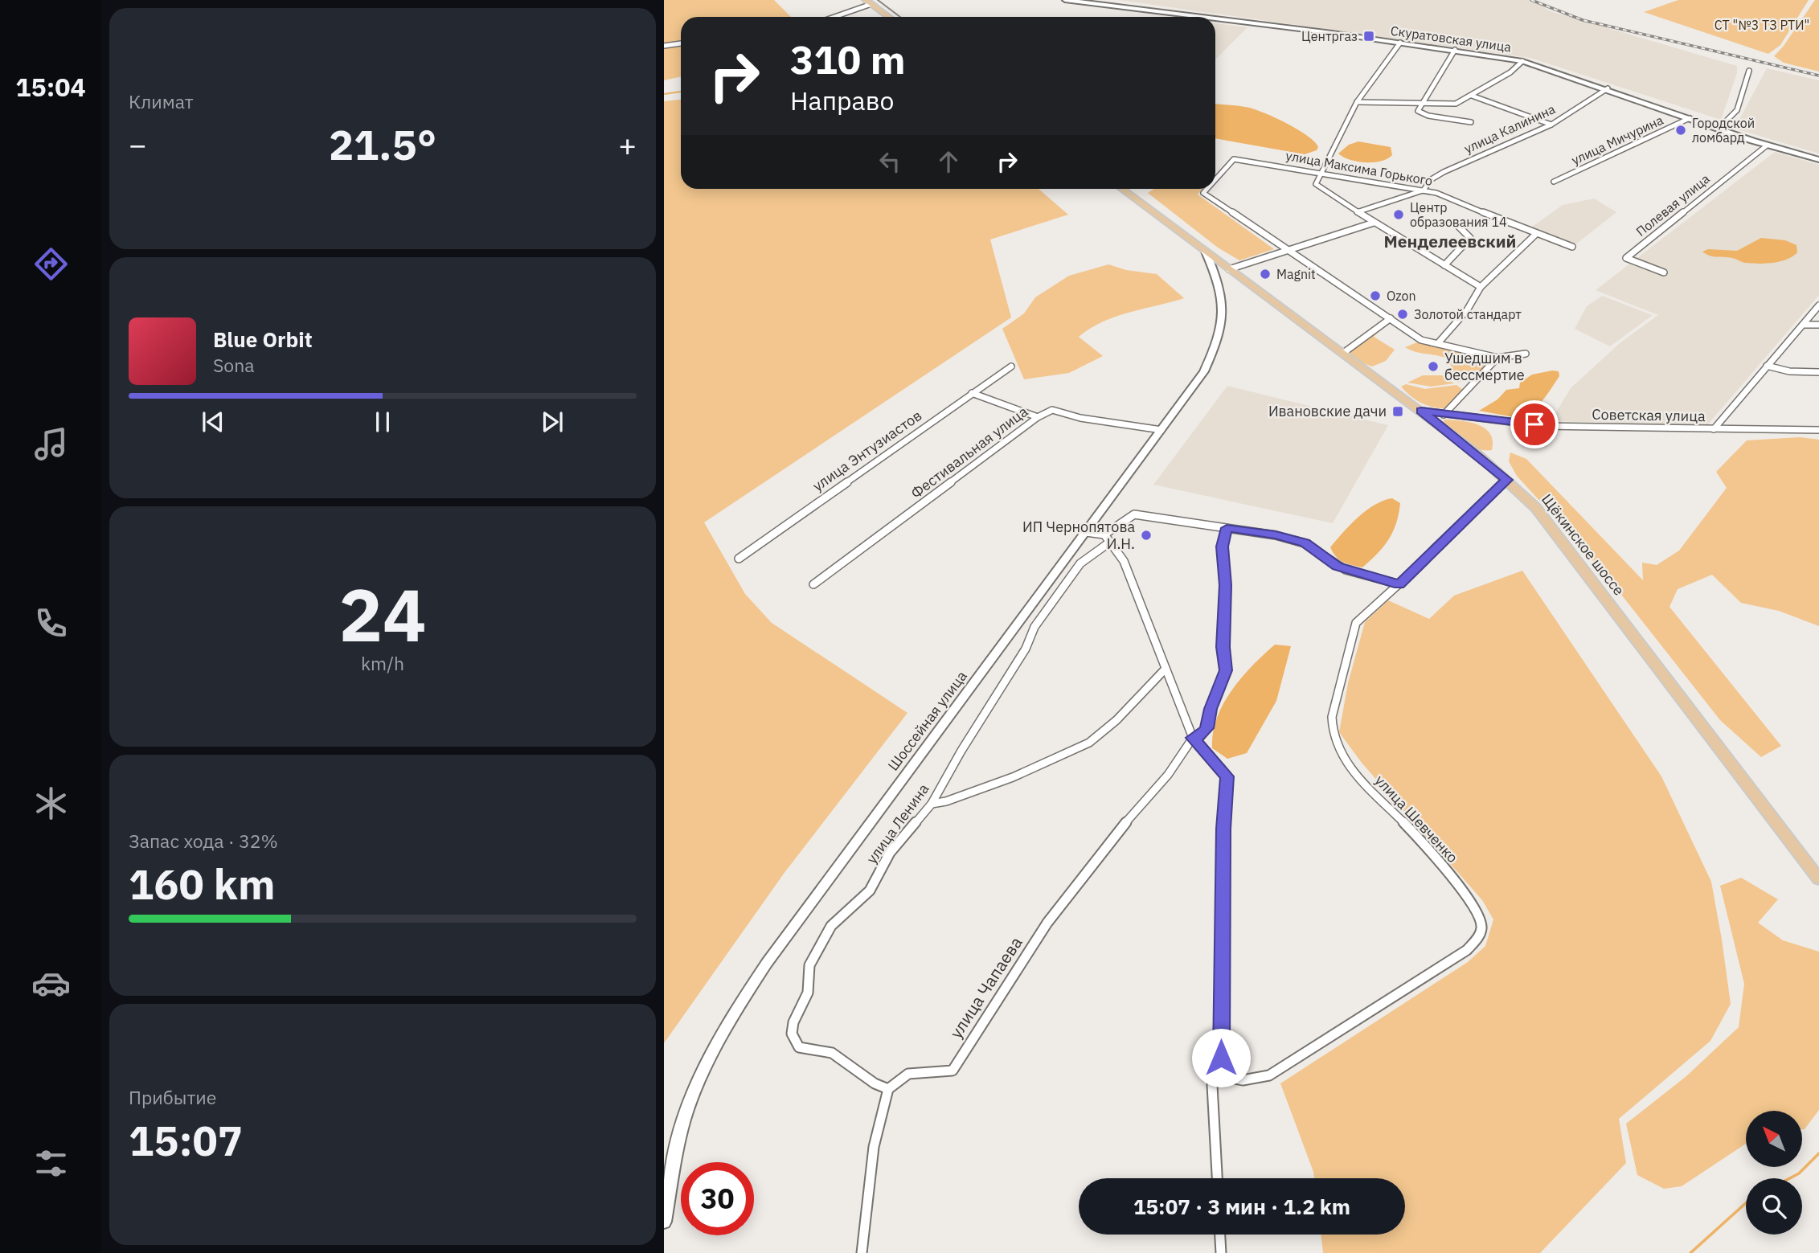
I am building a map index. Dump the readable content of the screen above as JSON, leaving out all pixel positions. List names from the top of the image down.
{
  "streets": {
    "main road": ["Скуратовская улица", "Щёкинское шоссе", "Шоссейная улица"],
    "street": [
      "улица Калинина",
      "улица Мичурина",
      "улица Максима Горького",
      "Полевая улица",
      "Советская улица",
      "улица Энтузиастов",
      "Фестивальная улица",
      "улица Шевченко",
      "улица Ленина",
      "улица Чапаева"
    ]
  },
  "crossings": [
    ["Скуратовская улица", "улица Калинина"],
    ["Скуратовская улица", "улица Мичурина"],
    ["Скуратовская улица", "Полевая улица"],
    ["улица Калинина", "улица Максима Горького"],
    ["Советская улица", "Щёкинское шоссе"],
    ["Фестивальная улица", "Шоссейная улица"],
    ["Щёкинское шоссе", "Шоссейная улица"],
    ["Щёкинское шоссе", "улица Шевченко"],
    ["улица Шевченко", "улица Ленина"],
    ["улица Ленина", "улица Чапаева"]
  ],
  "districts": ["Менделеевский"],
  "parks": ["СТ \"№3 ТЗ РТИ\""],
  "places": {
    "transit": ["Центргаз", "Ивановские дачи"],
    "other": [
      "Городской ломбард",
      "Центр образования 14",
      "Magnit",
      "Ozon",
      "Золотой стандарт",
      "Ушедшим в бессмертие",
      "ИП Чернопятова И.Н."
    ]
  },
  "north": "top left",
  "page": {
    "tabs": "15:04",
    "tile": [
      "Климат",
      ["24", "km/h"],
      ["Запас хода · 32%", "160 km"],
      ["Прибытие", "15:07"]
    ],
    "turn": ["310 m", "Направо"],
    "heat": ["−", "21.5°", "+"],
    "song": ["Blue Orbit", "Sona"],
    "limit": "30",
    "trip": "15:07 · 3 мин · 1.2 km"
  }
}
